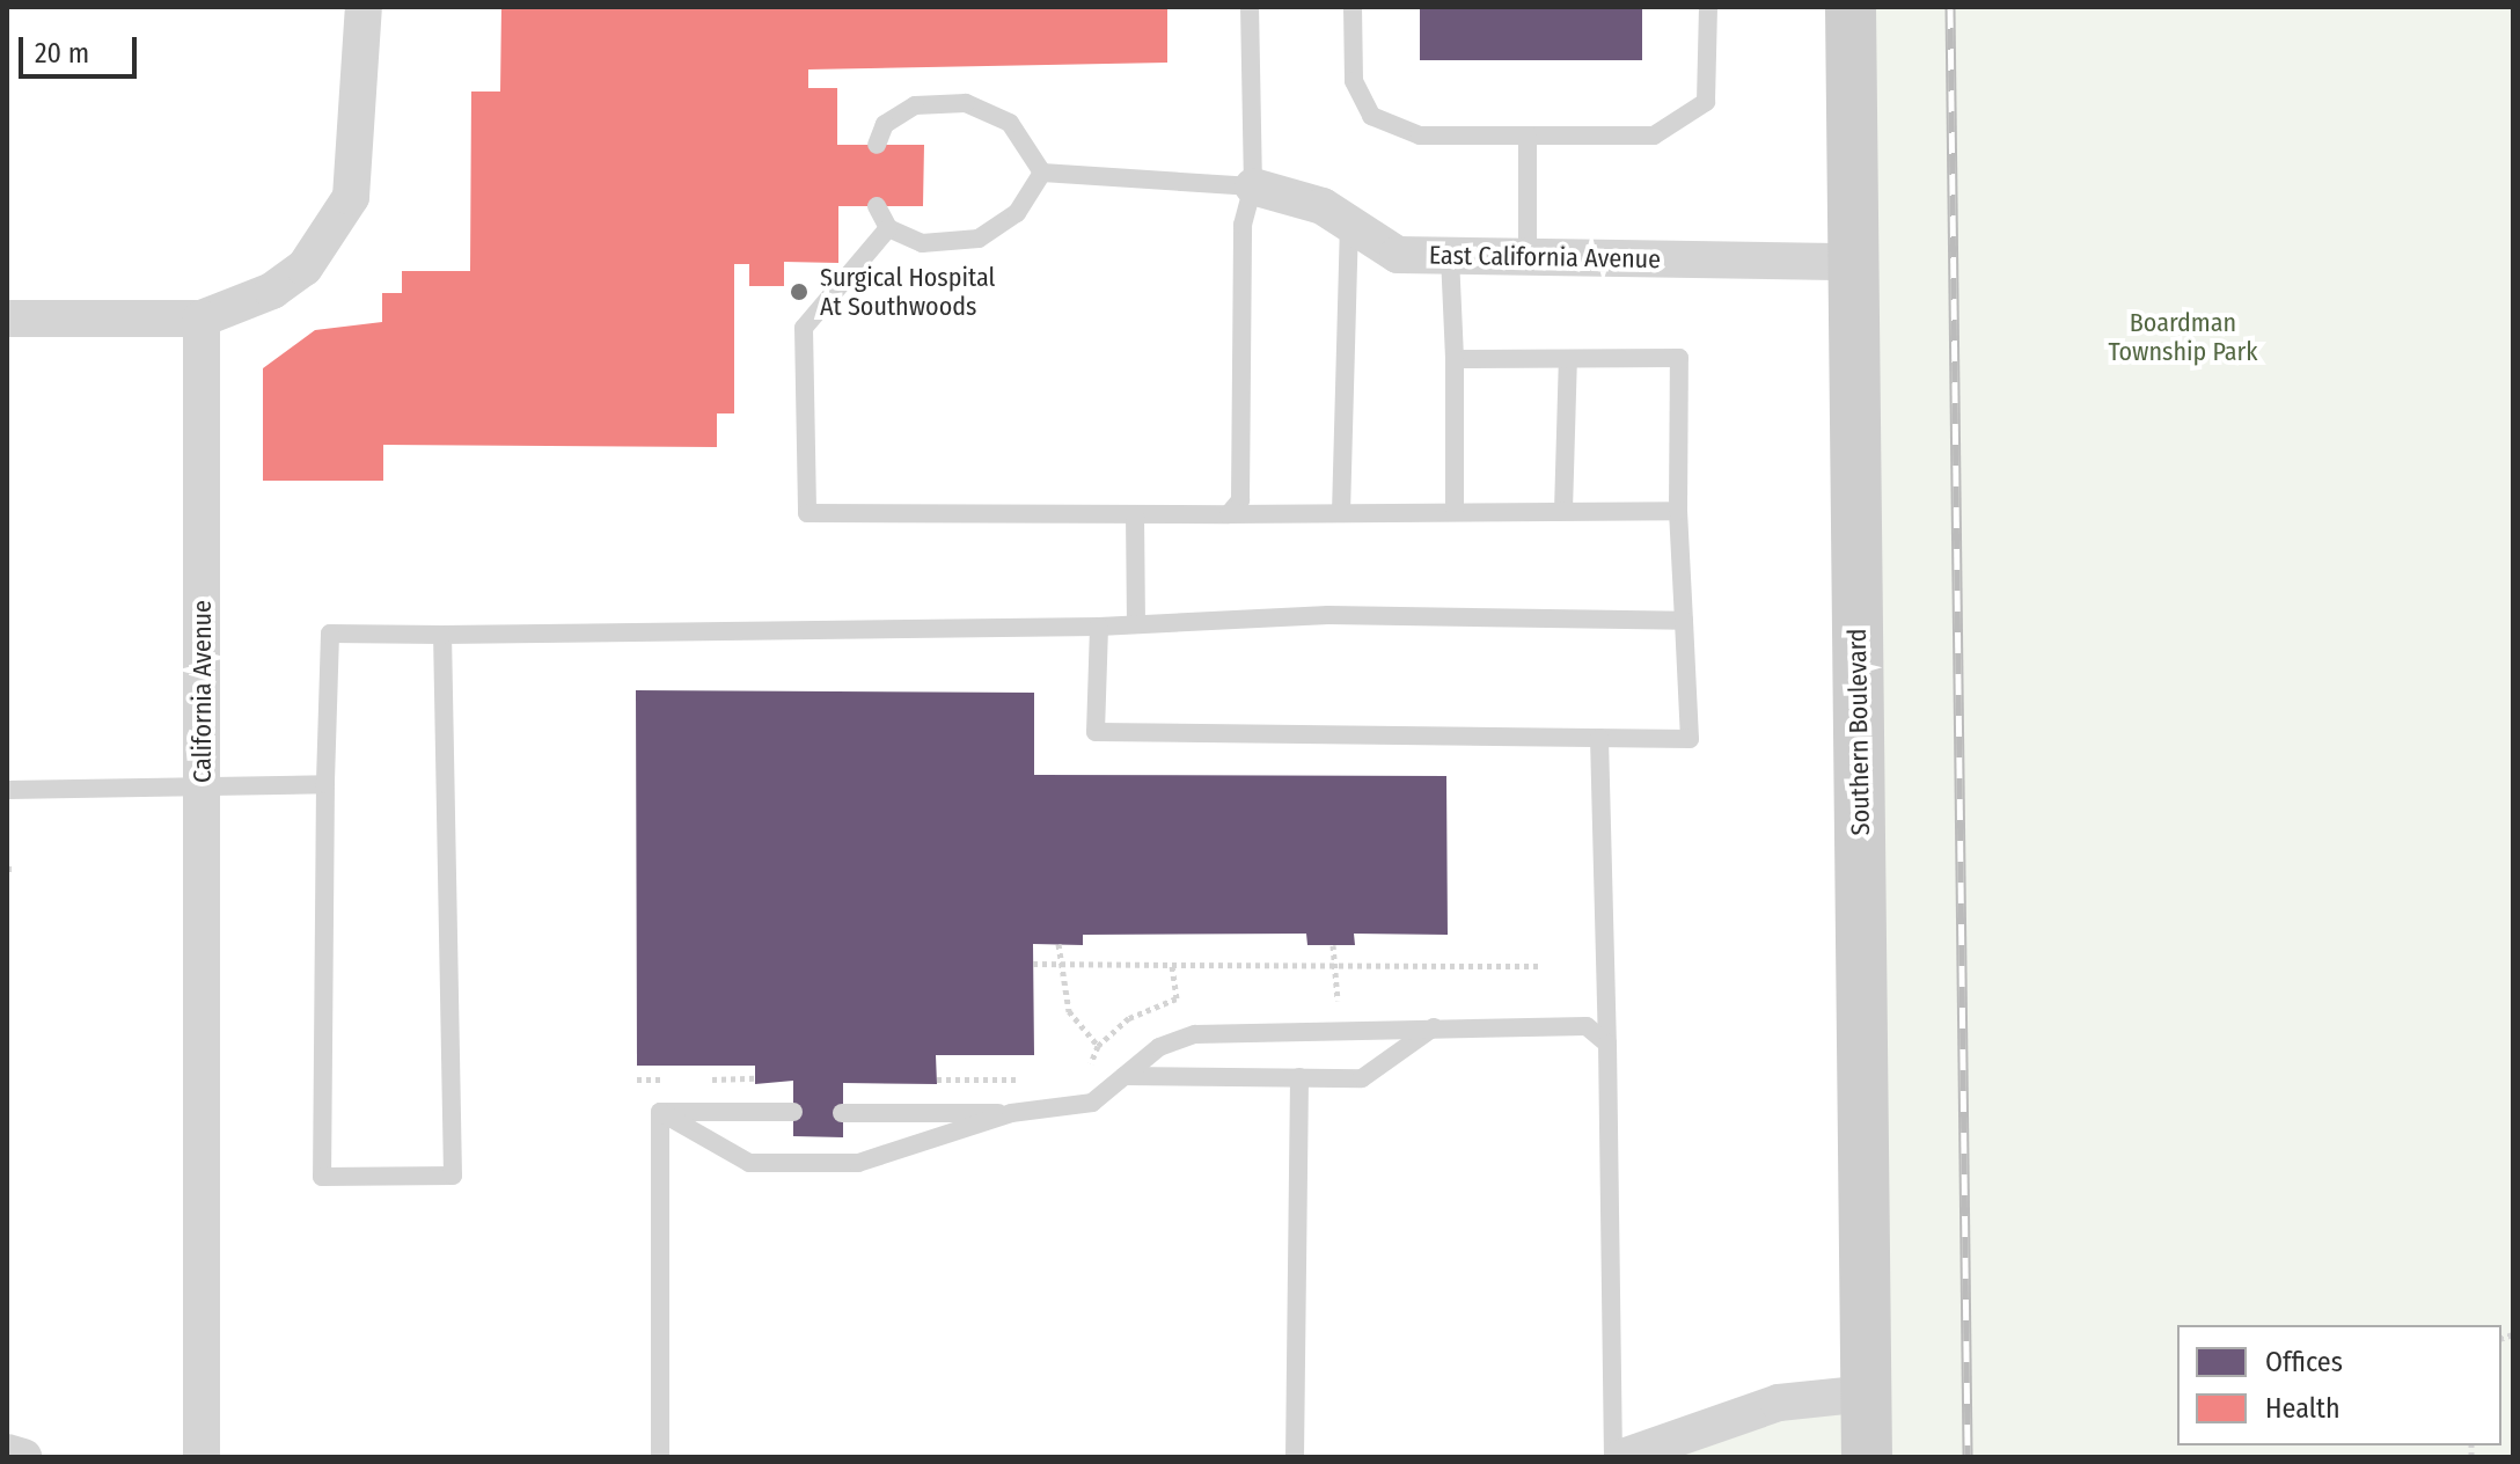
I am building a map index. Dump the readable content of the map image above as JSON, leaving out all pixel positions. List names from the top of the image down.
{
  "streets": {
    "street": ["East California Avenue", "California Avenue", "Southern Boulevard"]
  },
  "crossings": [
    ["East California Avenue", "Southern Boulevard"]
  ],
  "parks": ["Boardman Township Park"],
  "places": ["Surgical Hospital At Southwoods"],
  "legend": ["Offices", "Health"],
  "scale_bar": "20 m"
}
